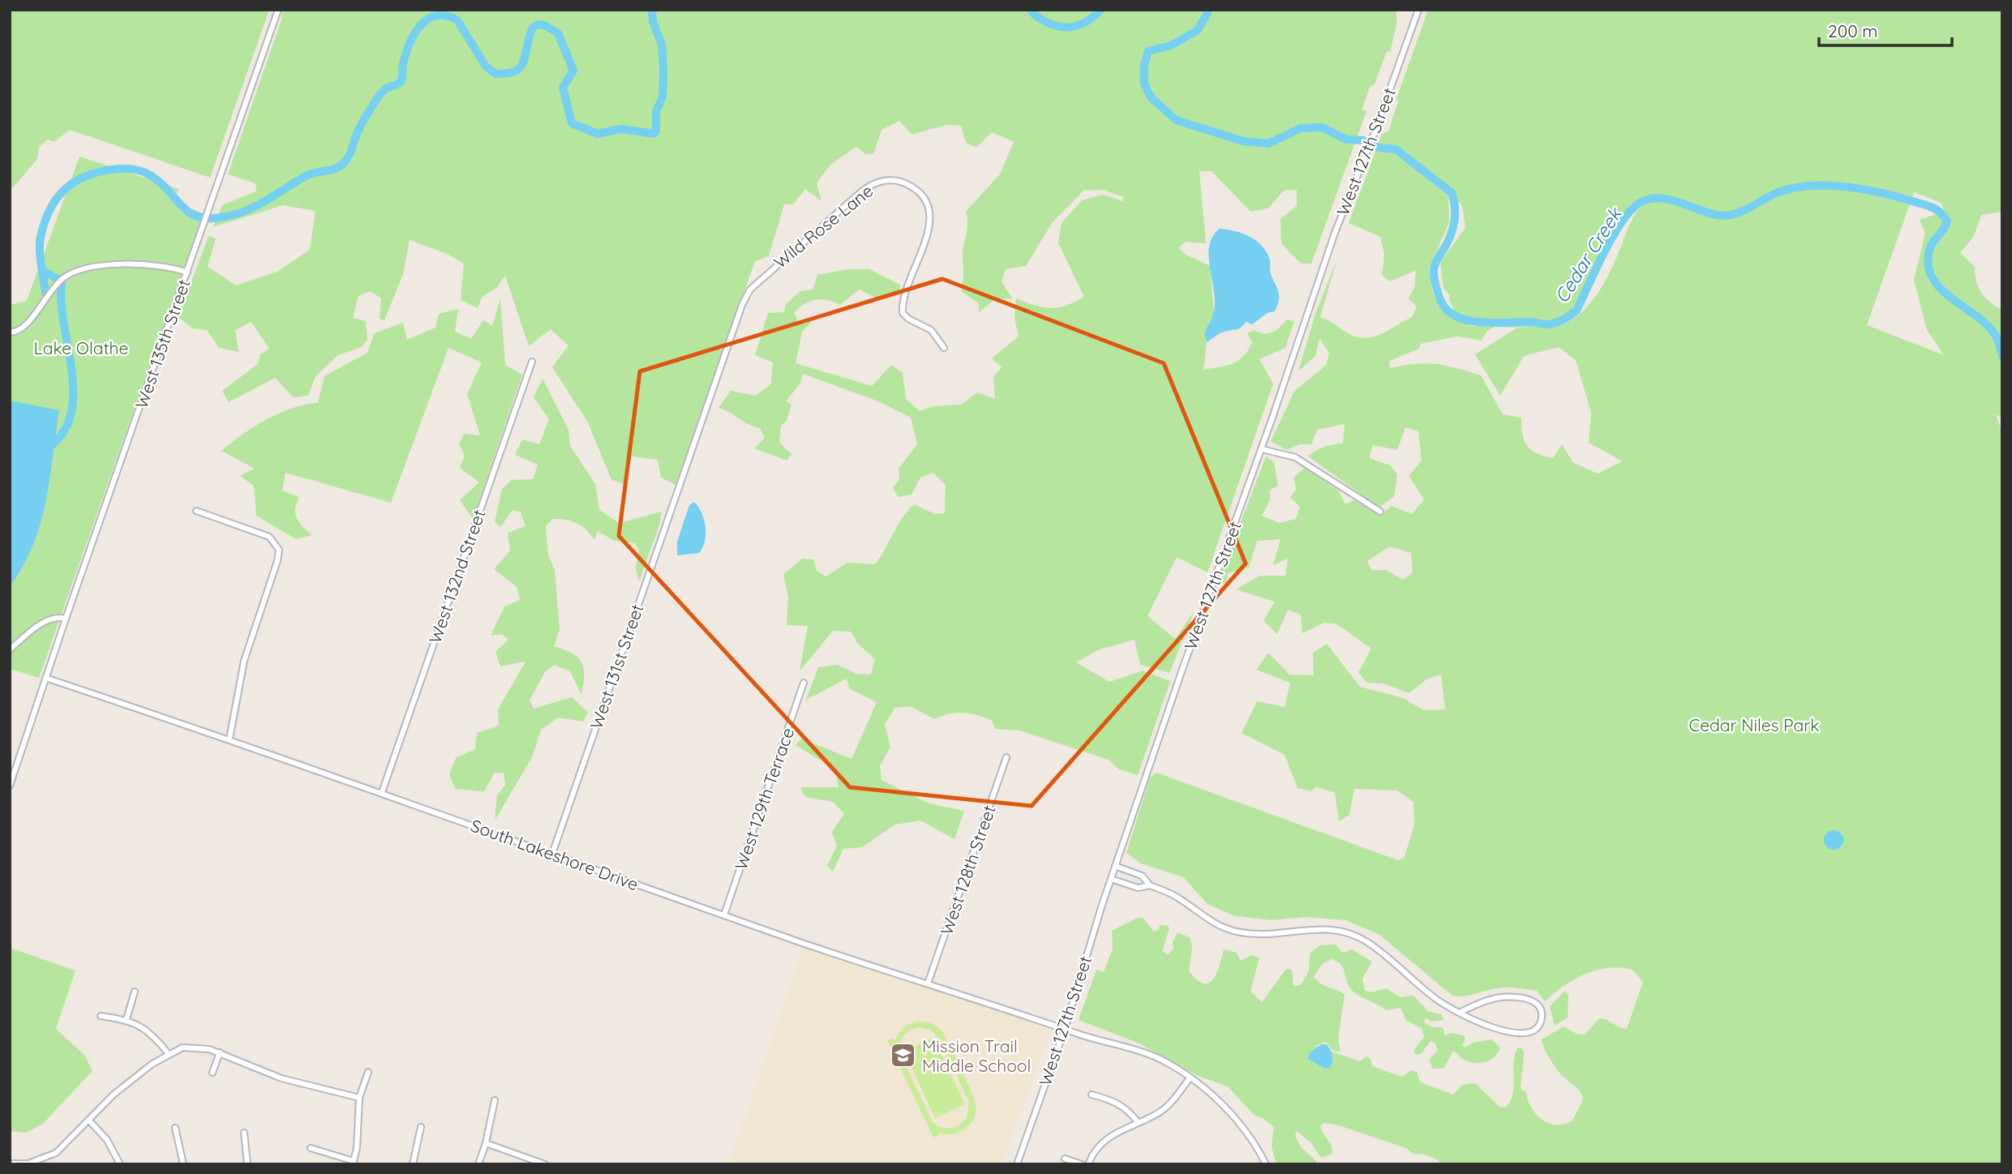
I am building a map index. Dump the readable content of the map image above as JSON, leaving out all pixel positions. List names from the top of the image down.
{
  "streets": {
    "street": [
      "West 127th Street",
      "Wild Rose Lane",
      "West 135th Street",
      "West 132nd Street",
      "West 131st Street",
      "West 129th Terrace",
      "South Lakeshore Drive",
      "West 128th Street"
    ]
  },
  "crossings": [
    ["West 127th Street", "South Lakeshore Drive"],
    ["Wild Rose Lane", "West 131st Street"],
    ["West 135th Street", "South Lakeshore Drive"],
    ["West 132nd Street", "South Lakeshore Drive"],
    ["West 131st Street", "South Lakeshore Drive"],
    ["West 129th Terrace", "South Lakeshore Drive"],
    ["South Lakeshore Drive", "West 128th Street"]
  ],
  "water": ["Cedar Creek"],
  "parks": ["Lake Olathe", "Cedar Niles Park"],
  "places": {
    "school or university": ["Mission Trail Middle School"]
  },
  "scale_bar": "200 m"
}
